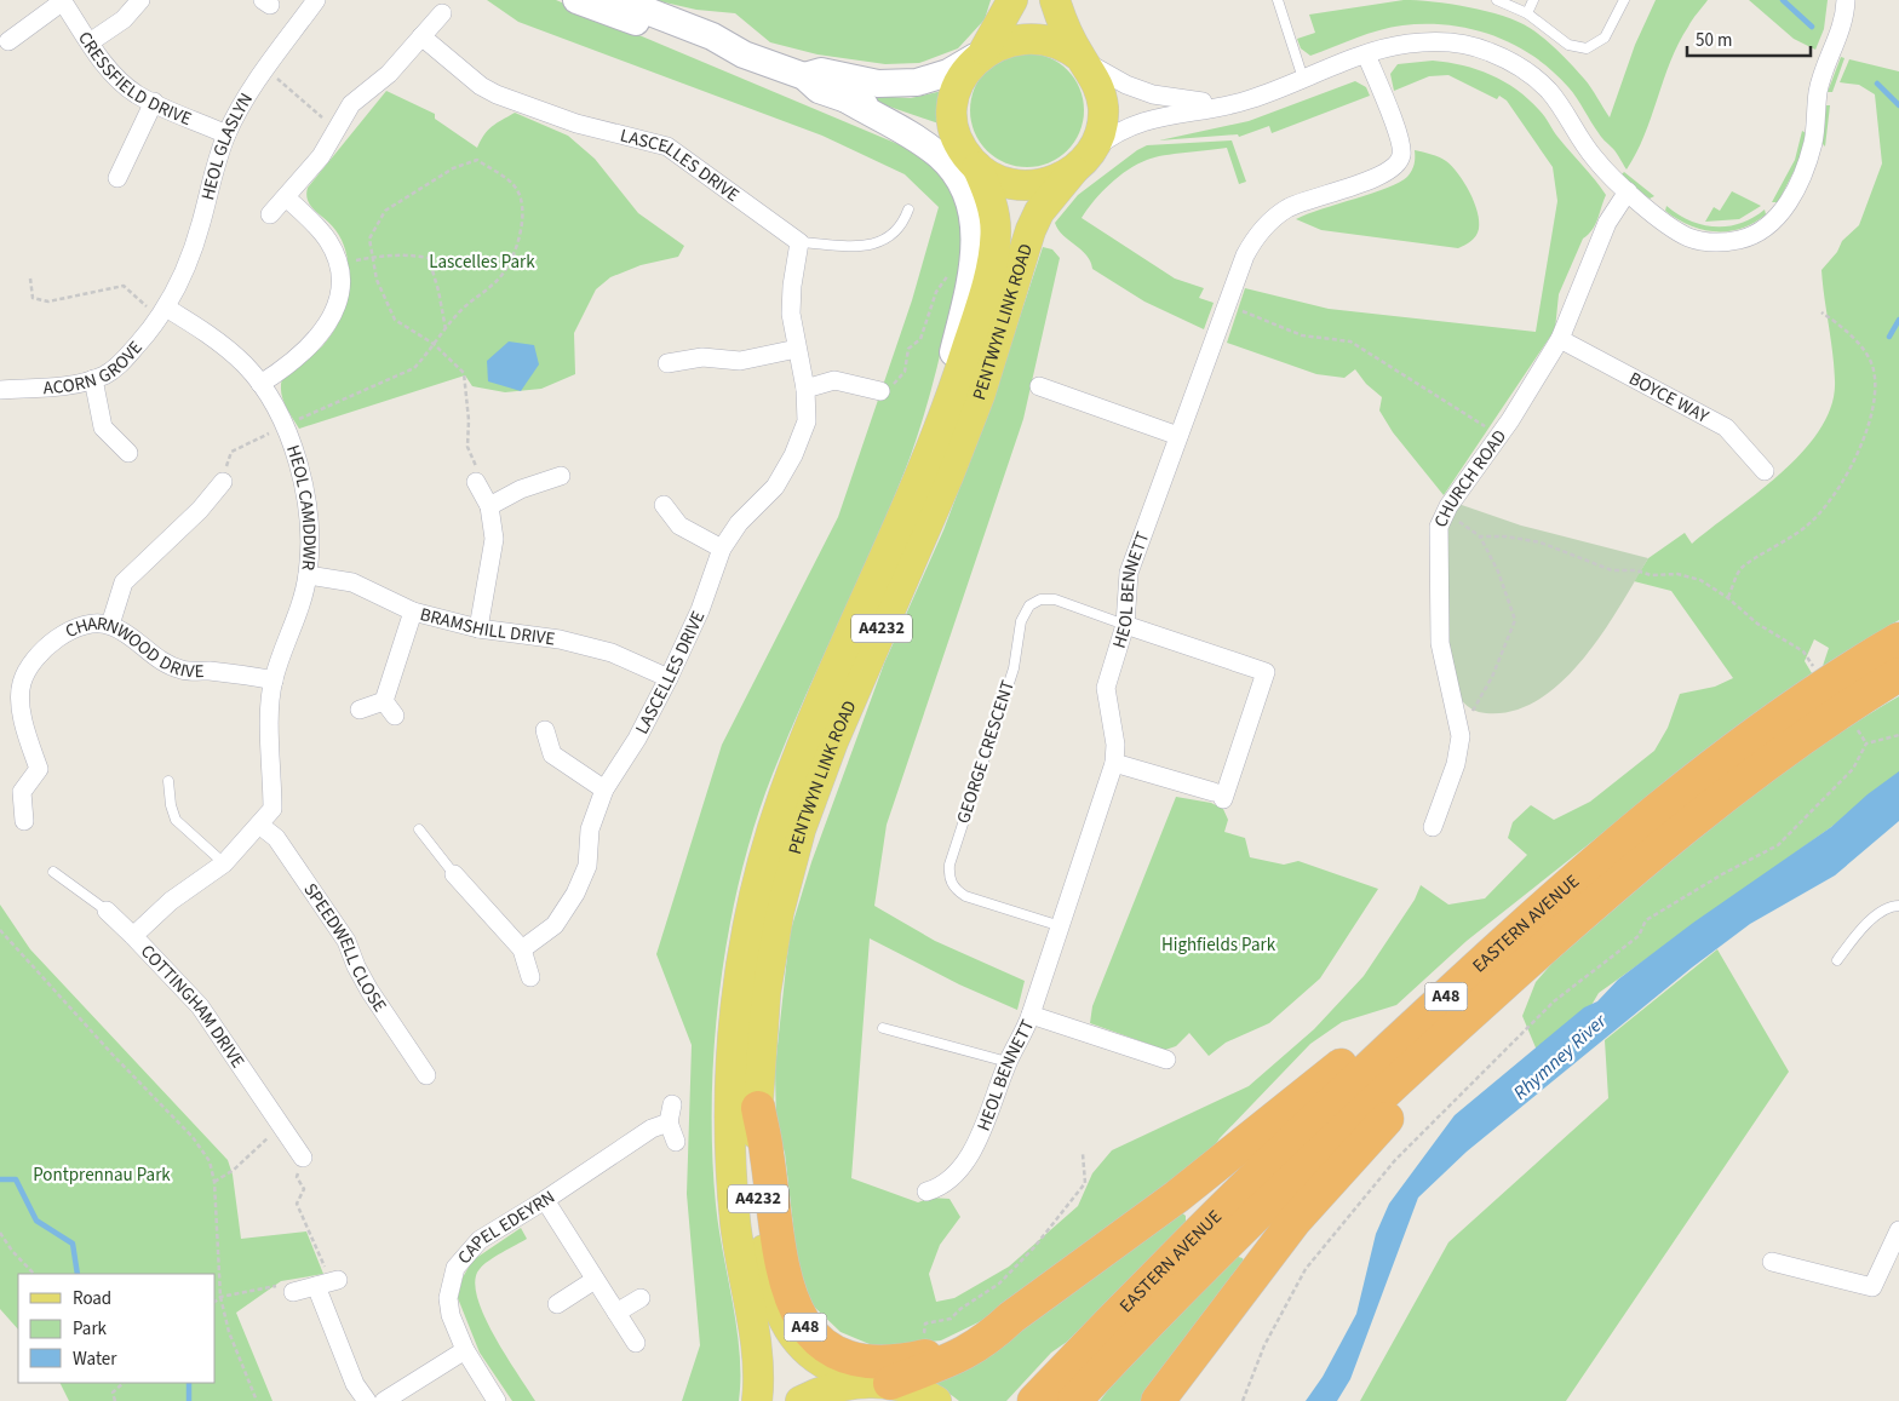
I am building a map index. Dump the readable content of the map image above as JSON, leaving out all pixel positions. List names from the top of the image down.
{
  "streets": {
    "highway": ["EASTERN AVENUE", "A48"],
    "main road": ["PENTWYN LINK ROAD", "A4232"],
    "street": [
      "CRESSFIELD DRIVE",
      "HEOL GLASLYN",
      "LASCELLES DRIVE",
      "ACORN GROVE",
      "BOYCE WAY",
      "CHURCH ROAD",
      "HEOL CAMDDWR",
      "HEOL BENNETT",
      "BRAMSHILL DRIVE",
      "CHARNWOOD DRIVE",
      "SPEEDWELL CLOSE",
      "COTTINGHAM DRIVE",
      "CAPEL EDEYRN"
    ],
    "lane": ["GEORGE CRESCENT"]
  },
  "crossings": [
    ["CRESSFIELD DRIVE", "HEOL GLASLYN"],
    ["HEOL GLASLYN", "ACORN GROVE"],
    ["HEOL GLASLYN", "HEOL CAMDDWR"],
    ["LASCELLES DRIVE", "BRAMSHILL DRIVE"],
    ["PENTWYN LINK ROAD", "A4232"],
    ["PENTWYN LINK ROAD", "A48"],
    ["ACORN GROVE", "HEOL CAMDDWR"],
    ["BOYCE WAY", "CHURCH ROAD"],
    ["HEOL CAMDDWR", "BRAMSHILL DRIVE"],
    ["HEOL CAMDDWR", "CHARNWOOD DRIVE"],
    ["HEOL CAMDDWR", "SPEEDWELL CLOSE"],
    ["HEOL CAMDDWR", "COTTINGHAM DRIVE"],
    ["HEOL BENNETT", "GEORGE CRESCENT"],
    ["SPEEDWELL CLOSE", "COTTINGHAM DRIVE"]
  ],
  "water": ["Rhymney River"],
  "parks": ["Lascelles Park", "Highfields Park", "Pontprennau Park"],
  "legend": ["Road", "Park", "Water"],
  "scale_bar": "50 m"
}
